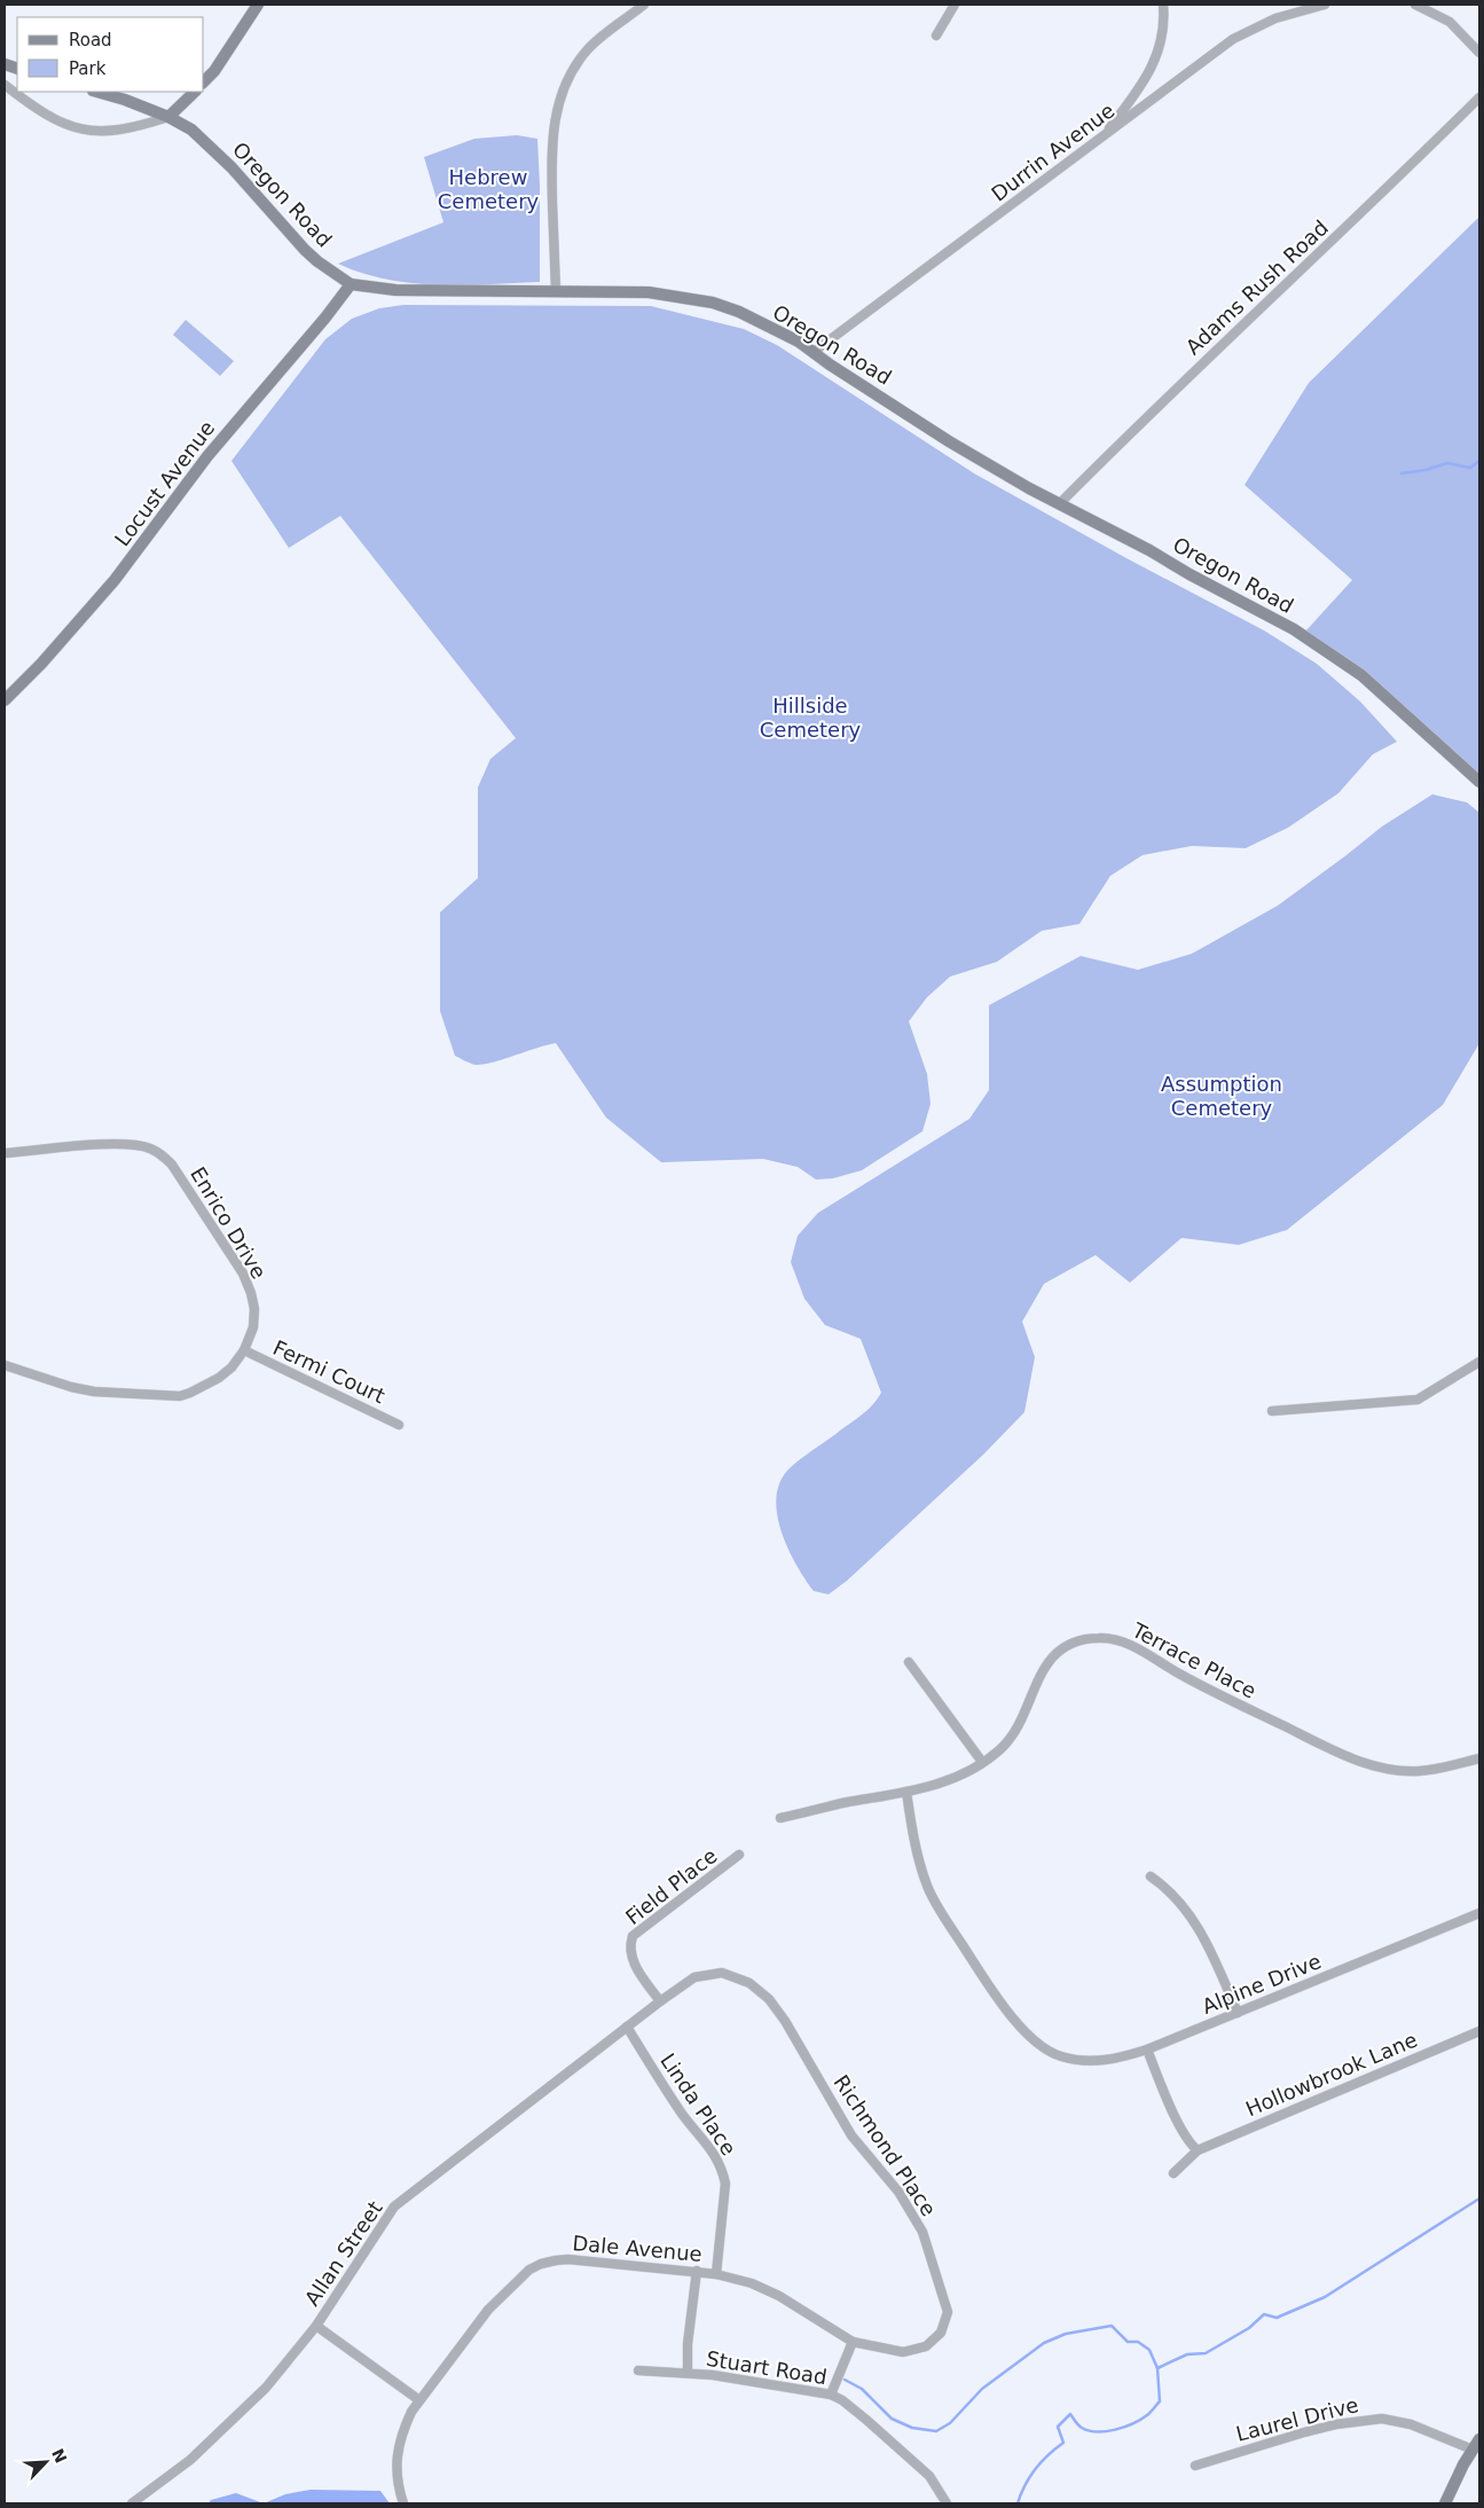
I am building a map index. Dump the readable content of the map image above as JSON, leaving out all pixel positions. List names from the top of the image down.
{
  "streets": {
    "street": [
      "Durrin Avenue",
      "Oregon Road",
      "Adams Rush Road",
      "Locust Avenue",
      "Enrico Drive",
      "Fermi Court",
      "Terrace Place",
      "Field Place",
      "Alpine Drive",
      "Hollowbrook Lane",
      "Linda Place",
      "Richmond Place",
      "Dale Avenue",
      "Allan Street",
      "Stuart Road",
      "Laurel Drive"
    ]
  },
  "crossings": [
    ["Durrin Avenue", "Oregon Road"],
    ["Oregon Road", "Adams Rush Road"],
    ["Oregon Road", "Locust Avenue"],
    ["Enrico Drive", "Fermi Court"],
    ["Terrace Place", "Alpine Drive"],
    ["Field Place", "Richmond Place"],
    ["Field Place", "Allan Street"],
    ["Linda Place", "Dale Avenue"],
    ["Linda Place", "Allan Street"],
    ["Richmond Place", "Dale Avenue"],
    ["Richmond Place", "Allan Street"]
  ],
  "parks": ["Hebrew Cemetery", "Hillside Cemetery", "Assumption Cemetery"],
  "legend": ["Road", "Park"],
  "north": "top right"
}
